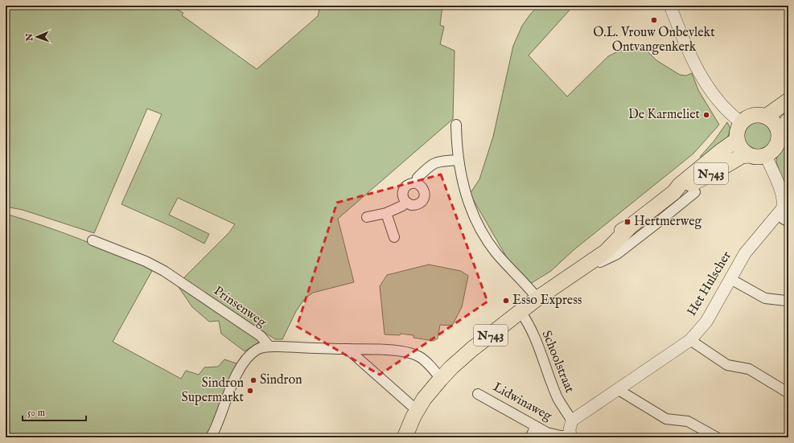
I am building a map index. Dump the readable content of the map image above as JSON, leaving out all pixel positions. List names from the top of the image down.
{
  "streets": {
    "main road": ["N743"],
    "street": [
      "Het Hulscher",
      "Prinsenweg",
      "Schoolstraat",
      "Lidwinaweg"
    ]
  },
  "crossings": [
    ["N743", "Het Hulscher"],
    ["N743", "Schoolstraat"],
    ["Het Hulscher", "Schoolstraat"]
  ],
  "places": {
    "other": [
      "O.L. Vrouw Onbevlekt Ontvangenkerk",
      "De Karmeliet",
      "Esso Express",
      "Sindron",
      "Sindron Supermarkt"
    ],
    "transit": ["Hertmerweg"]
  },
  "scale_bar": "50 m",
  "north": "left"
}
